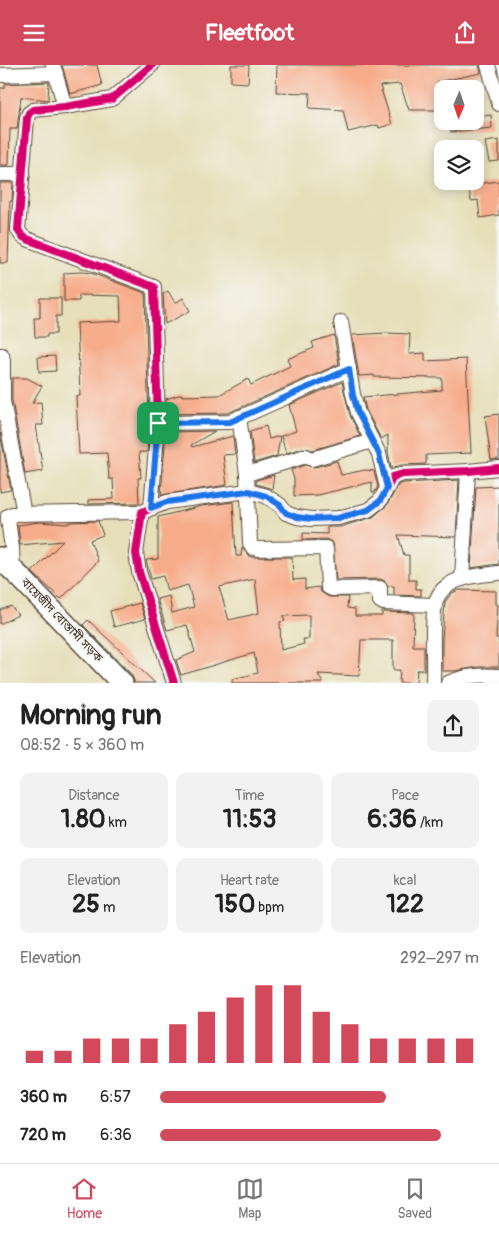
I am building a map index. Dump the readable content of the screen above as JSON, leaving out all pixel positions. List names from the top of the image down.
{
  "streets": {
    "main road": ["বায়েজীদ বোস্তামী সড়ক"]
  },
  "north": "bottom",
  "page": {
    "header": "Fleetfoot",
    "heading": ["Morning run", "08:52 · 5 × 360 m"],
    "stats": [
      ["Distance", "1.80 km"],
      ["Time", "11:53"],
      ["Pace", "6:36 /km"],
      ["Elevation", "25 m"],
      ["Heart rate", "150 bpm"],
      ["kcal", "122"]
    ],
    "chart": ["Elevation", "292–297 m"],
    "list": [
      {
        "name": "360 m",
        "note": "6:57"
      },
      {
        "name": "720 m",
        "note": "6:36"
      }
    ],
    "tabs": ["Home", "Map", "Saved"]
  }
}
